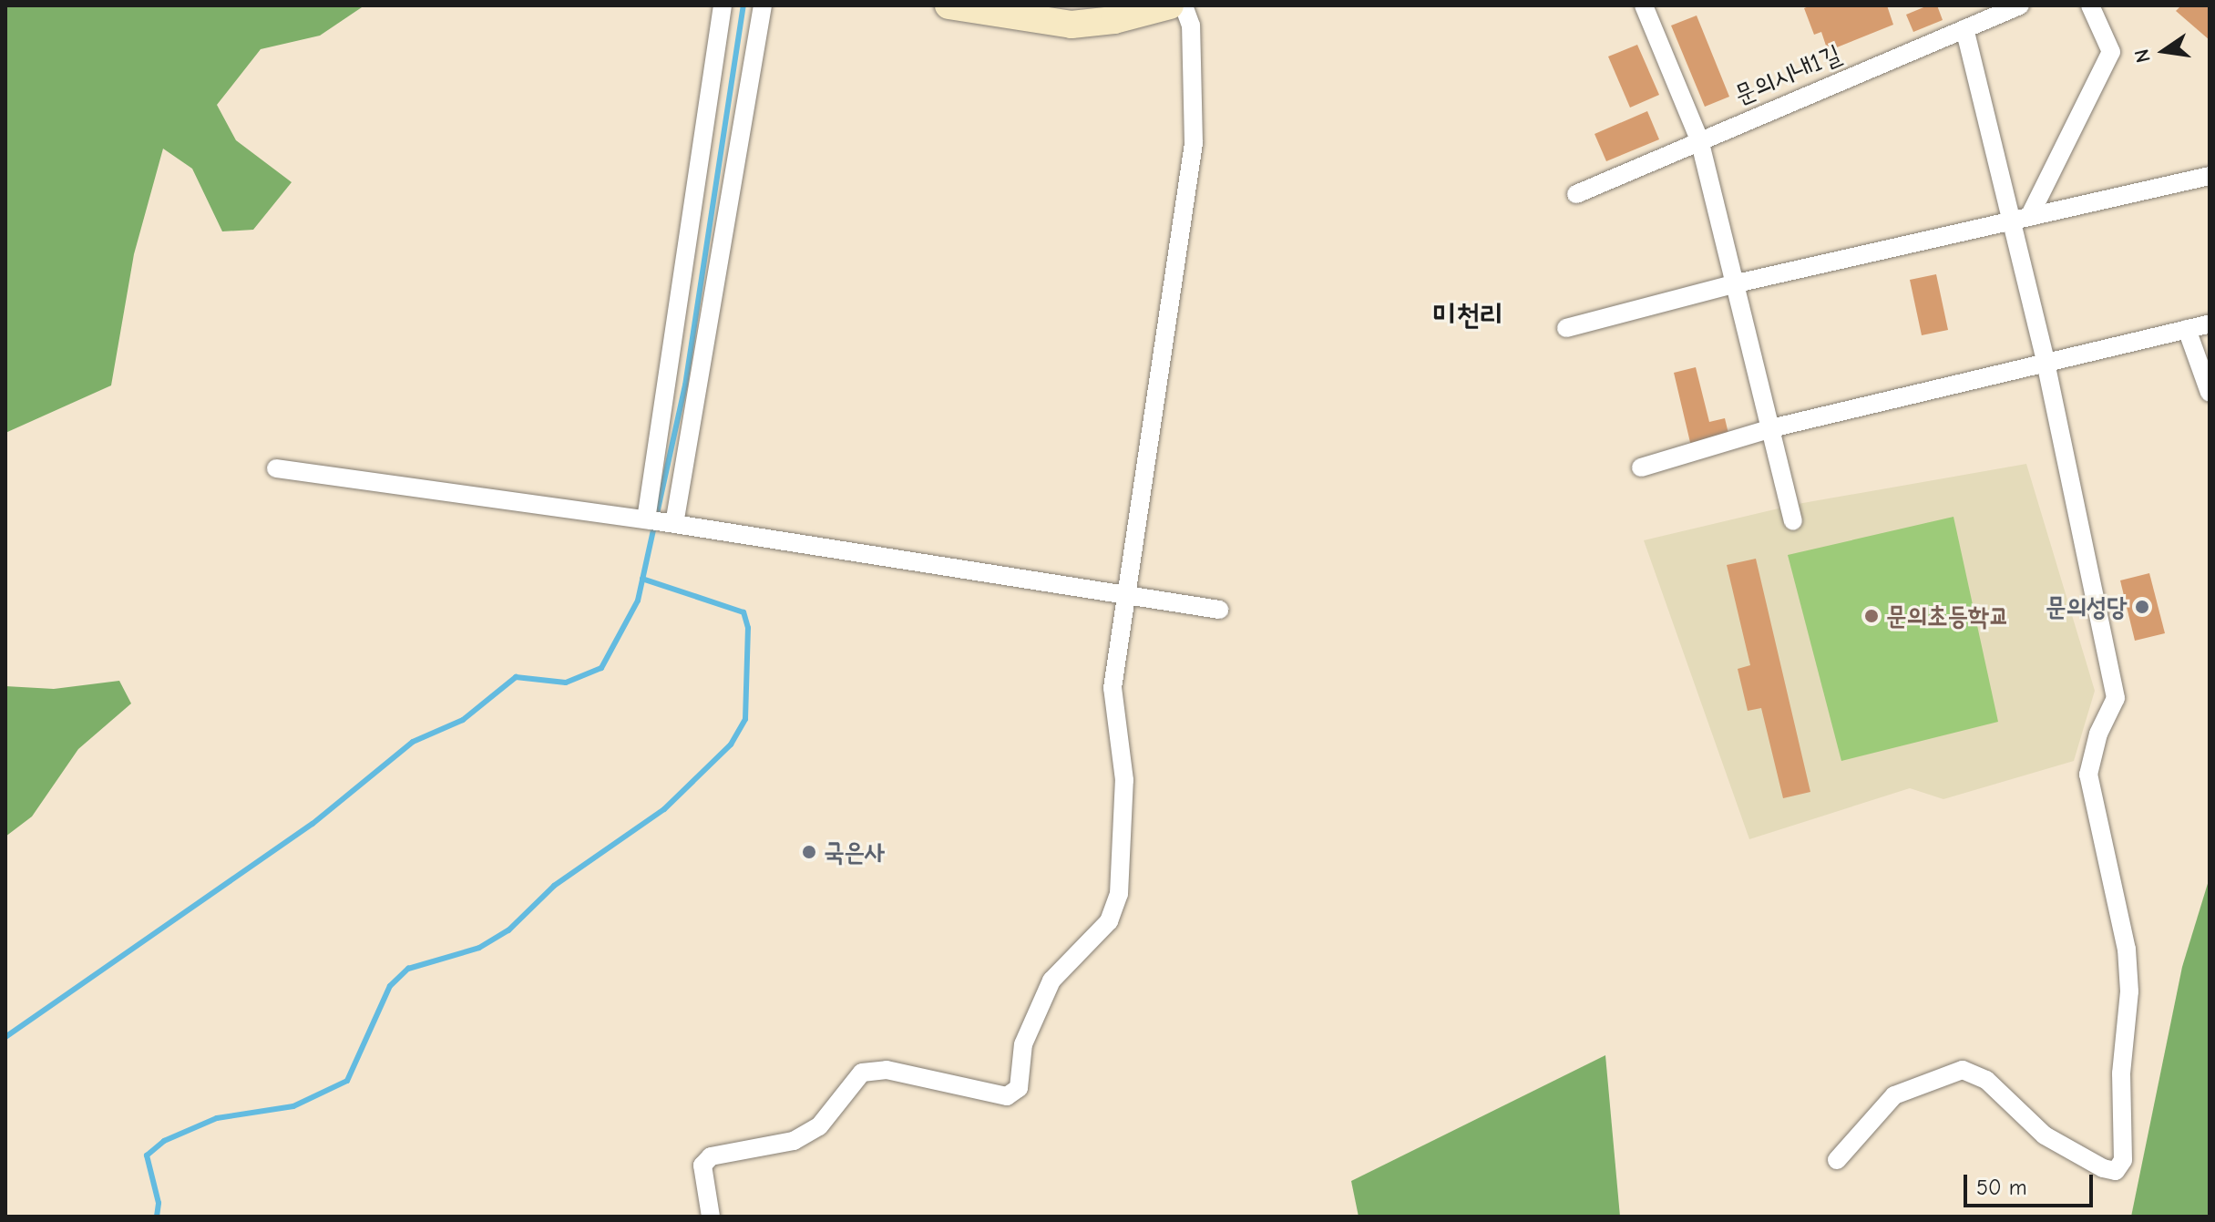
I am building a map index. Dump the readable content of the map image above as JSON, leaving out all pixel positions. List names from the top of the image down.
{
  "streets": {
    "street": ["문의시내1길"]
  },
  "districts": ["미천리"],
  "places": ["문의성당", "문의초등학교", "국은사"],
  "scale_bar": "50 m",
  "north": "left"
}
